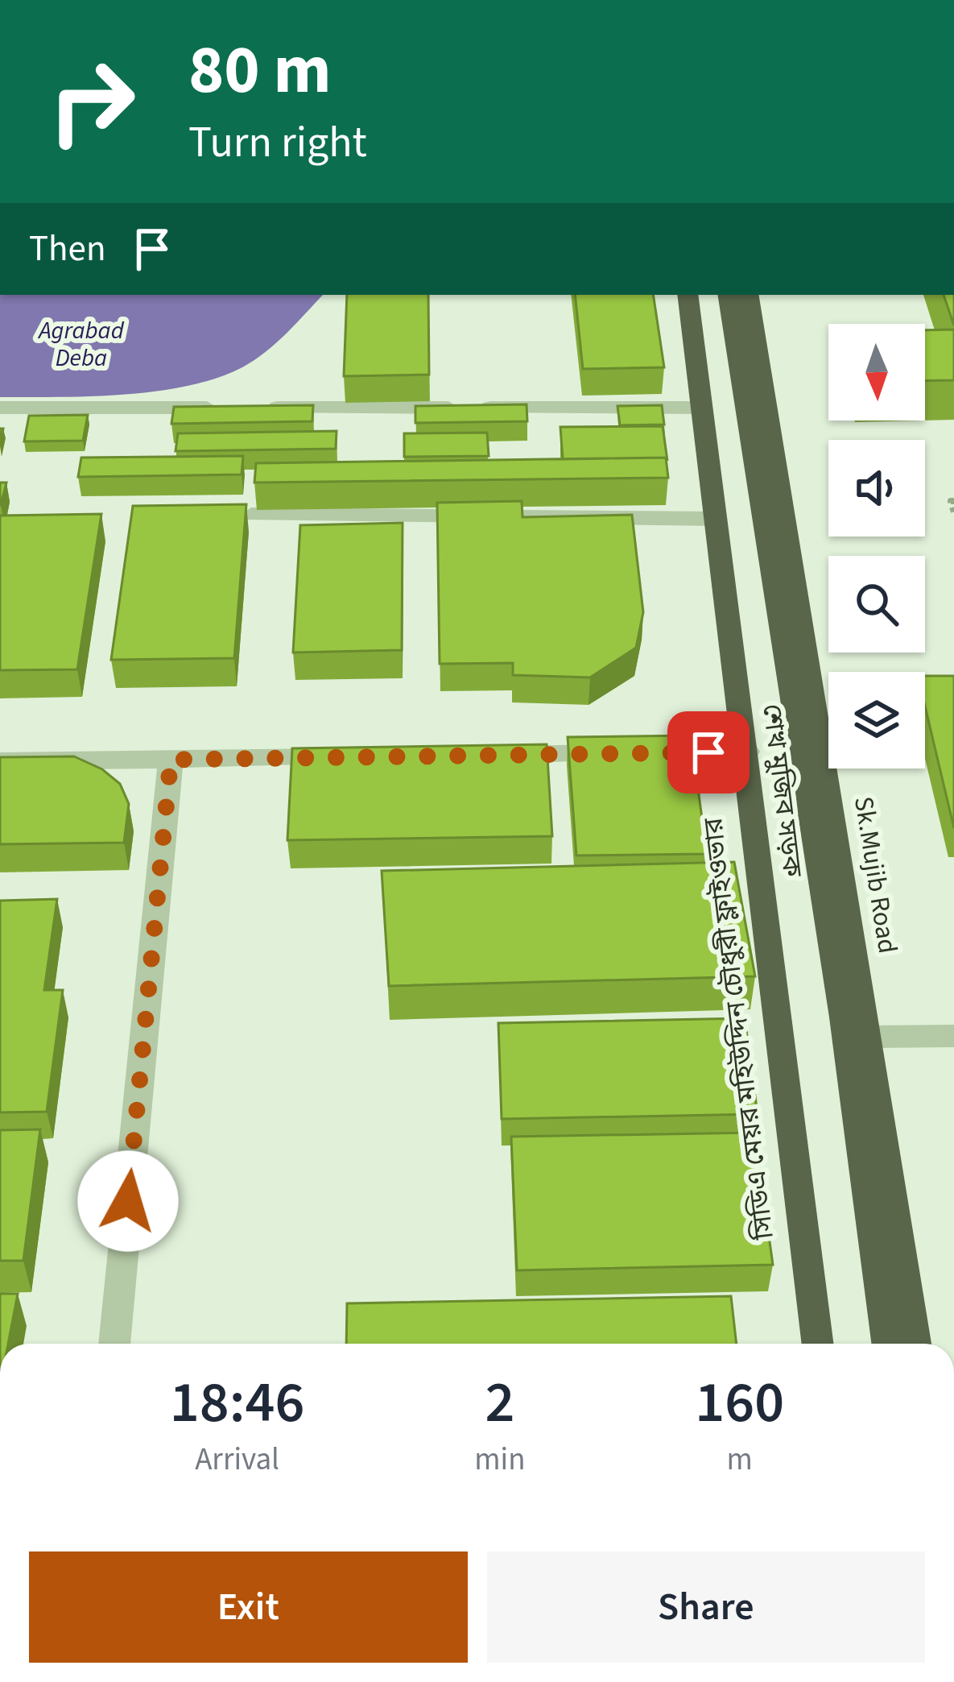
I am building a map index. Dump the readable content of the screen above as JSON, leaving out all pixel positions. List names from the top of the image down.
{
  "streets": {
    "highway": ["শেখ মুজিব সড়ক", "Sk.Mujib Road", "সিডিএ মেয়র মহিউদ্দিন চৌধুরী ফ্লাইওভার"]
  },
  "water": ["Agrabad Deba"],
  "north": "bottom",
  "page": {
    "turn": ["80 m", "Turn right"],
    "then": "Then",
    "eta": [
      "18:46",
      "Arrival",
      "2",
      "min",
      "160",
      "m"
    ],
    "buttons": ["Exit", "Share"]
  }
}
